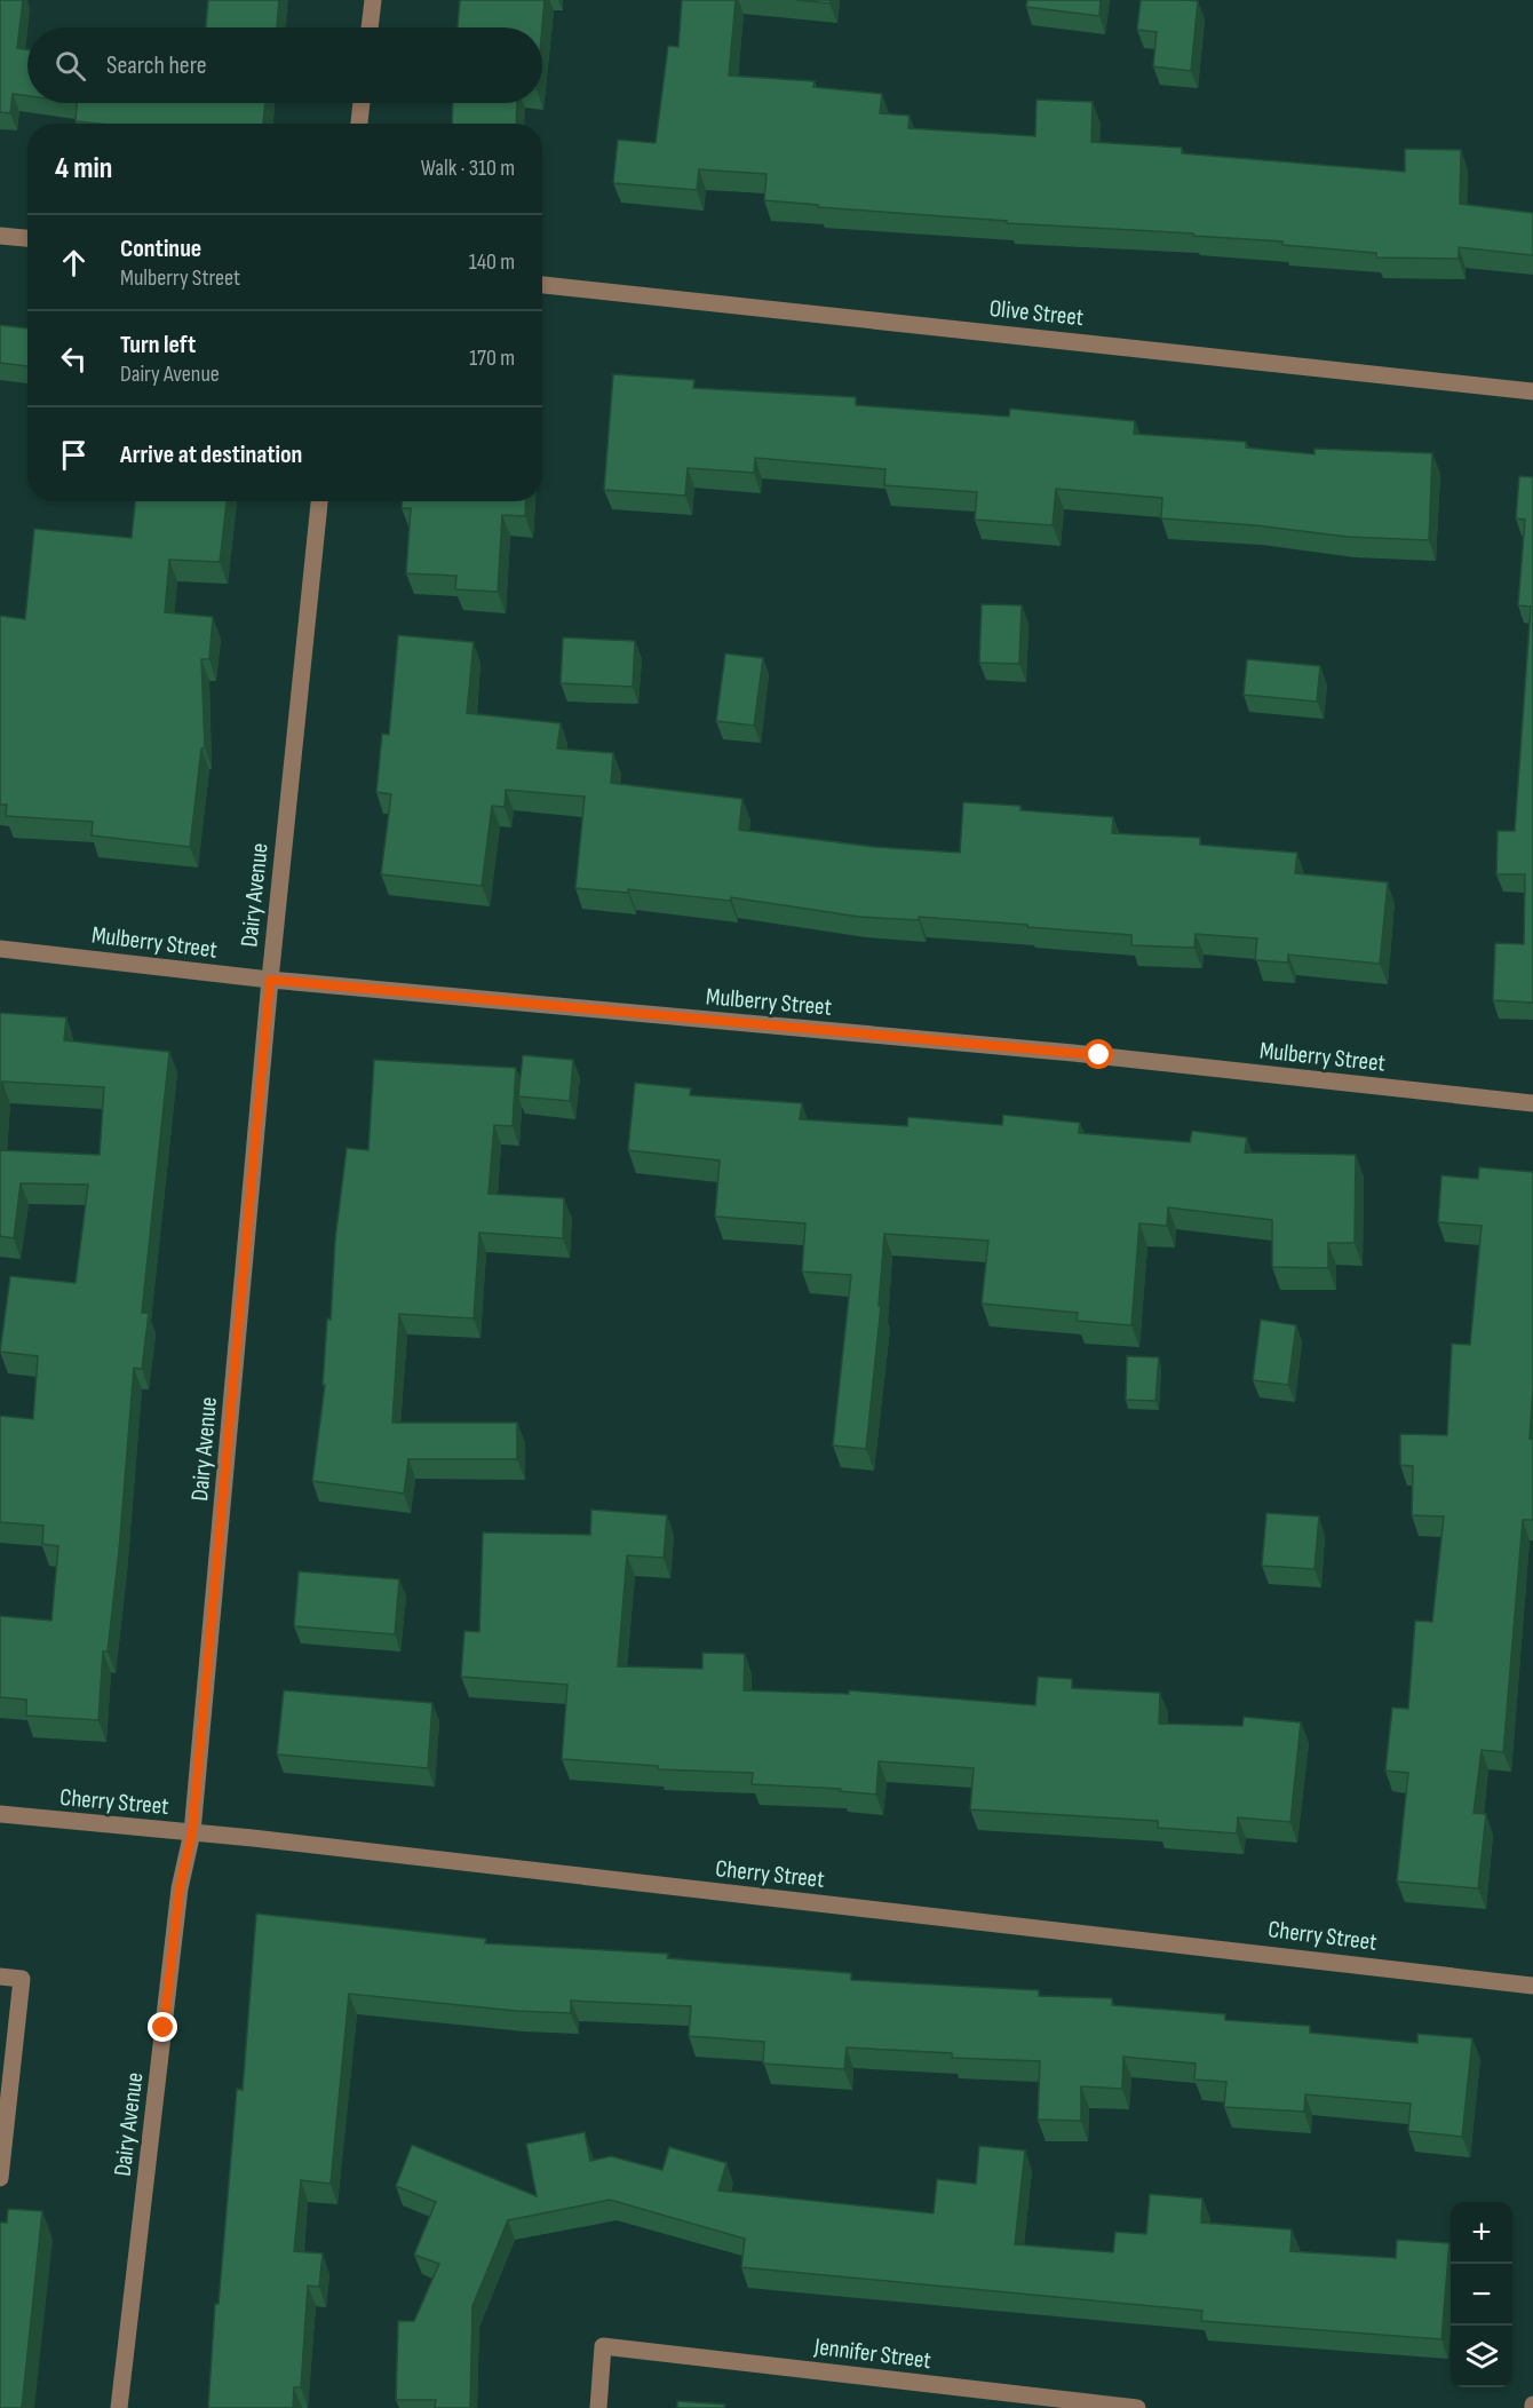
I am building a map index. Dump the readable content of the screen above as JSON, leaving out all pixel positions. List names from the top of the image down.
{
  "streets": {
    "street": [
      "Olive Street",
      "Dairy Avenue",
      "Mulberry Street",
      "Cherry Street",
      "Jennifer Street"
    ]
  },
  "crossings": [
    ["Dairy Avenue", "Mulberry Street"],
    ["Dairy Avenue", "Cherry Street"]
  ],
  "page": {
    "search": "Search here",
    "heading": ["4 min", "Walk · 310 m"],
    "list": [
      ["Continue", "Mulberry Street", "140 m"],
      ["Turn left", "Dairy Avenue", "170 m"],
      "Arrive at destination"
    ],
    "map_buttons": ["+", "−"]
  }
}
